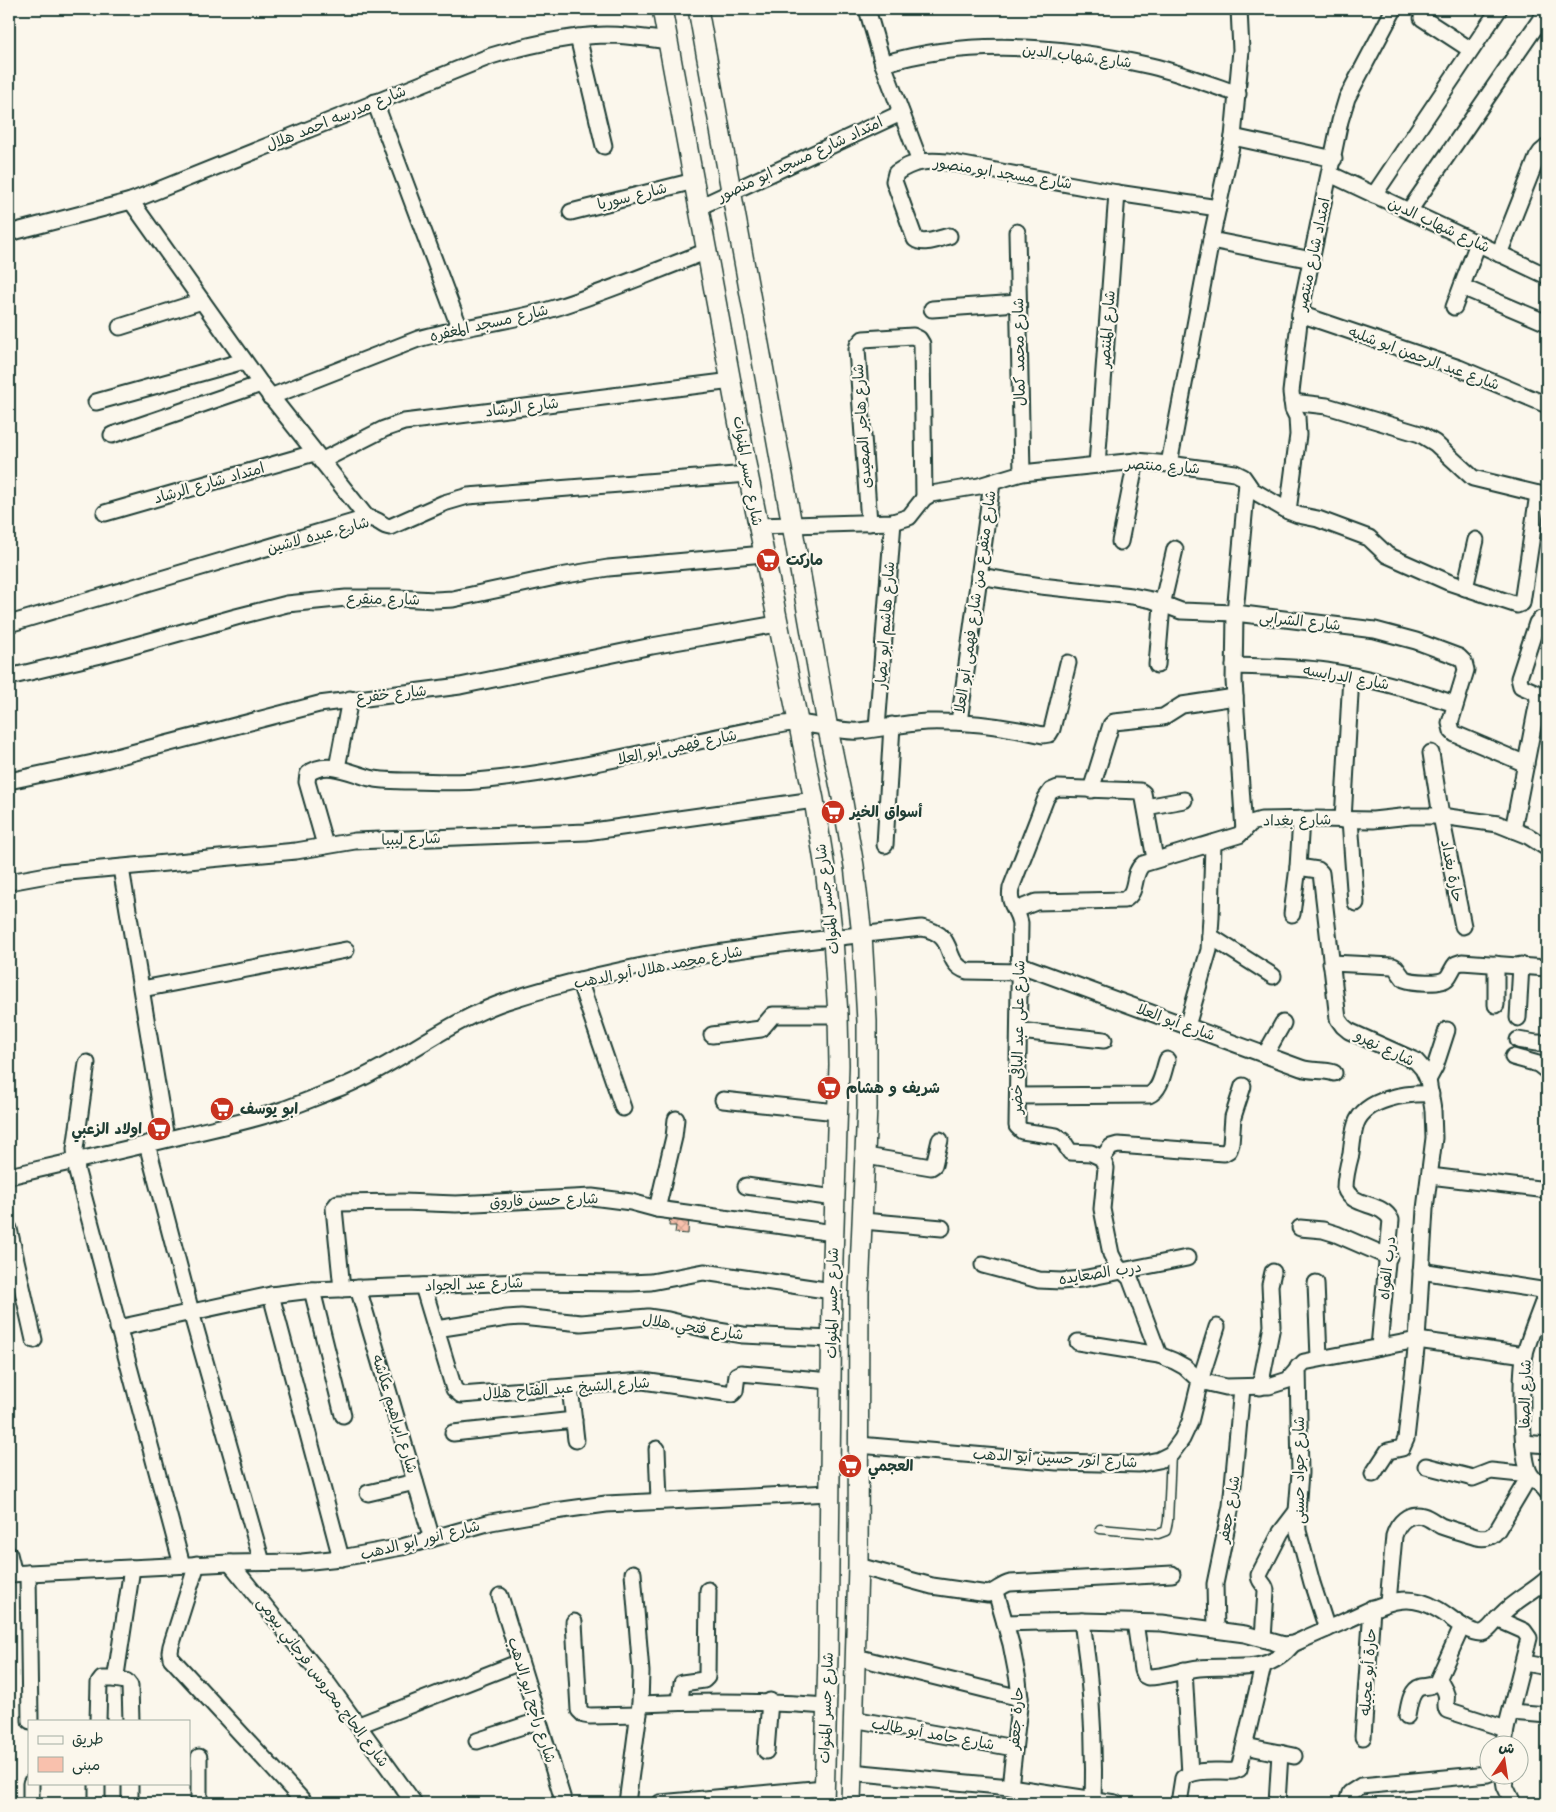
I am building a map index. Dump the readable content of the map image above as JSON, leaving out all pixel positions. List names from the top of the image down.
{
  "streets": {
    "street": [
      "شارع شهاب الدين",
      "شارع مدرسه احمد هلال",
      "امتداد شارع مسجد ابو منصور",
      "شارع مسجد ابو منصور",
      "شارع سوريا",
      "امتداد شارع منتصر",
      "شارع مسجد المغفره",
      "شارع المنتصر",
      "شارع محمد كمال",
      "شارع عبد الرحمن ابو شلبه",
      "شارع الرشاد",
      "شارع هاجر الصعيدى",
      "شارع منتصر",
      "شارع جسر المنوات",
      "امتداد شارع الرشاد",
      "شارع عبده لاشين",
      "شارع منقرع",
      "شارع متفرع من شارع فهمى أبو العلا",
      "شارع الشرابى",
      "شارع هاشم ابو نصار",
      "شارع الدرايسه",
      "شارع خفرع",
      "شارع فهمى أبو العلا",
      "شارع بغداد",
      "شارع ليبيا",
      "حارة بغداد",
      "شارع محمد هلال أبو الدهب",
      "شارع أبو العلا",
      "شارع على عبد الباقى خضر",
      "شارع نهرو",
      "شارع حسن فاروق",
      "درب الفواه",
      "درب الصعايده",
      "شارع عبد الجواد",
      "شارع فتحي هلال",
      "شارع الشيخ عبد الفتاح هلال",
      "شارع الصفا",
      "شارع ابراهيم عكاشه",
      "شارع انور حسين أبو الدهب",
      "شارع جواد حسنى",
      "شارع جعفر",
      "شارع انور ابو الدهب",
      "حارة أبو عجيله",
      "شارع الحاج محروس فرجاني بيومى",
      "شارع راجح ابو الدهب",
      "حارة جعفر",
      "شارع حامد أبو طالب"
    ]
  },
  "crossings": [
    ["شارع شهاب الدين", "امتداد شارع منتصر"],
    ["شارع مدرسه احمد هلال", "شارع جسر المنوات"],
    ["امتداد شارع مسجد ابو منصور", "شارع جسر المنوات"],
    ["شارع مسجد ابو منصور", "شارع المنتصر"],
    ["شارع سوريا", "شارع جسر المنوات"],
    ["امتداد شارع منتصر", "شارع عبد الرحمن ابو شلبه"],
    ["امتداد شارع منتصر", "شارع منتصر"],
    ["شارع مسجد المغفره", "شارع جسر المنوات"],
    ["شارع المنتصر", "شارع منتصر"],
    ["شارع محمد كمال", "شارع منتصر"],
    ["شارع الرشاد", "شارع جسر المنوات"],
    ["شارع الرشاد", "امتداد شارع الرشاد"],
    ["شارع هاجر الصعيدى", "شارع منتصر"],
    ["شارع منتصر", "شارع متفرع من شارع فهمى أبو العلا"],
    ["شارع جسر المنوات", "شارع عبده لاشين"],
    ["شارع جسر المنوات", "شارع منقرع"],
    ["شارع جسر المنوات", "شارع خفرع"],
    ["شارع جسر المنوات", "شارع فهمى أبو العلا"],
    ["شارع جسر المنوات", "شارع ليبيا"],
    ["شارع جسر المنوات", "شارع محمد هلال أبو الدهب"],
    ["شارع جسر المنوات", "شارع حسن فاروق"],
    ["شارع جسر المنوات", "شارع عبد الجواد"],
    ["شارع جسر المنوات", "شارع فتحي هلال"],
    ["شارع جسر المنوات", "شارع الشيخ عبد الفتاح هلال"],
    ["شارع جسر المنوات", "شارع انور حسين أبو الدهب"],
    ["شارع جسر المنوات", "شارع انور ابو الدهب"],
    ["شارع جسر المنوات", "شارع حامد أبو طالب"],
    ["شارع متفرع من شارع فهمى أبو العلا", "شارع الشرابى"],
    ["شارع متفرع من شارع فهمى أبو العلا", "شارع فهمى أبو العلا"],
    ["شارع الشرابى", "شارع الدرايسه"],
    ["شارع هاشم ابو نصار", "شارع فهمى أبو العلا"],
    ["شارع فهمى أبو العلا", "شارع ليبيا"],
    ["شارع بغداد", "حارة بغداد"],
    ["شارع بغداد", "شارع على عبد الباقى خضر"],
    ["شارع أبو العلا", "شارع على عبد الباقى خضر"],
    ["شارع نهرو", "درب الفواه"],
    ["شارع حسن فاروق", "شارع عبد الجواد"],
    ["شارع عبد الجواد", "شارع الشيخ عبد الفتاح هلال"],
    ["شارع عبد الجواد", "شارع ابراهيم عكاشه"],
    ["شارع فتحي هلال", "شارع الشيخ عبد الفتاح هلال"],
    ["شارع ابراهيم عكاشه", "شارع انور ابو الدهب"],
    ["شارع انور ابو الدهب", "شارع الحاج محروس فرجاني بيومى"],
    ["حارة جعفر", "شارع حامد أبو طالب"]
  ],
  "places": {
    "supermarket": [
      "ماركت",
      "أسواق الخير",
      "شريف و هشام",
      "ابو يوسف",
      "اولاد الزعبي",
      "العجمي"
    ]
  },
  "legend": ["طريق", "مبنى"],
  "north": "top"
}
